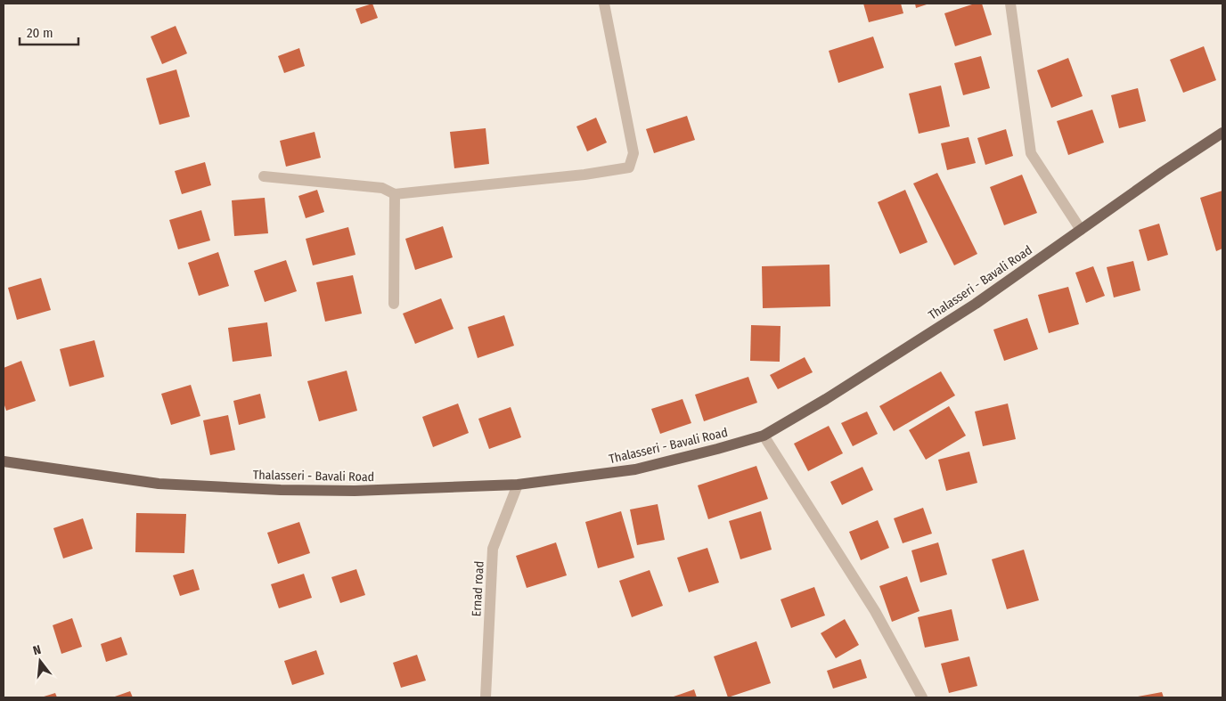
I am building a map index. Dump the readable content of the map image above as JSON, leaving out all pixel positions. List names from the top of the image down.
{
  "streets": {
    "main road": ["Thalasseri - Bavali Road"],
    "street": ["Ernad road"]
  },
  "crossings": [
    ["Thalasseri - Bavali Road", "Ernad road"]
  ],
  "scale_bar": "20 m",
  "north": "top"
}
